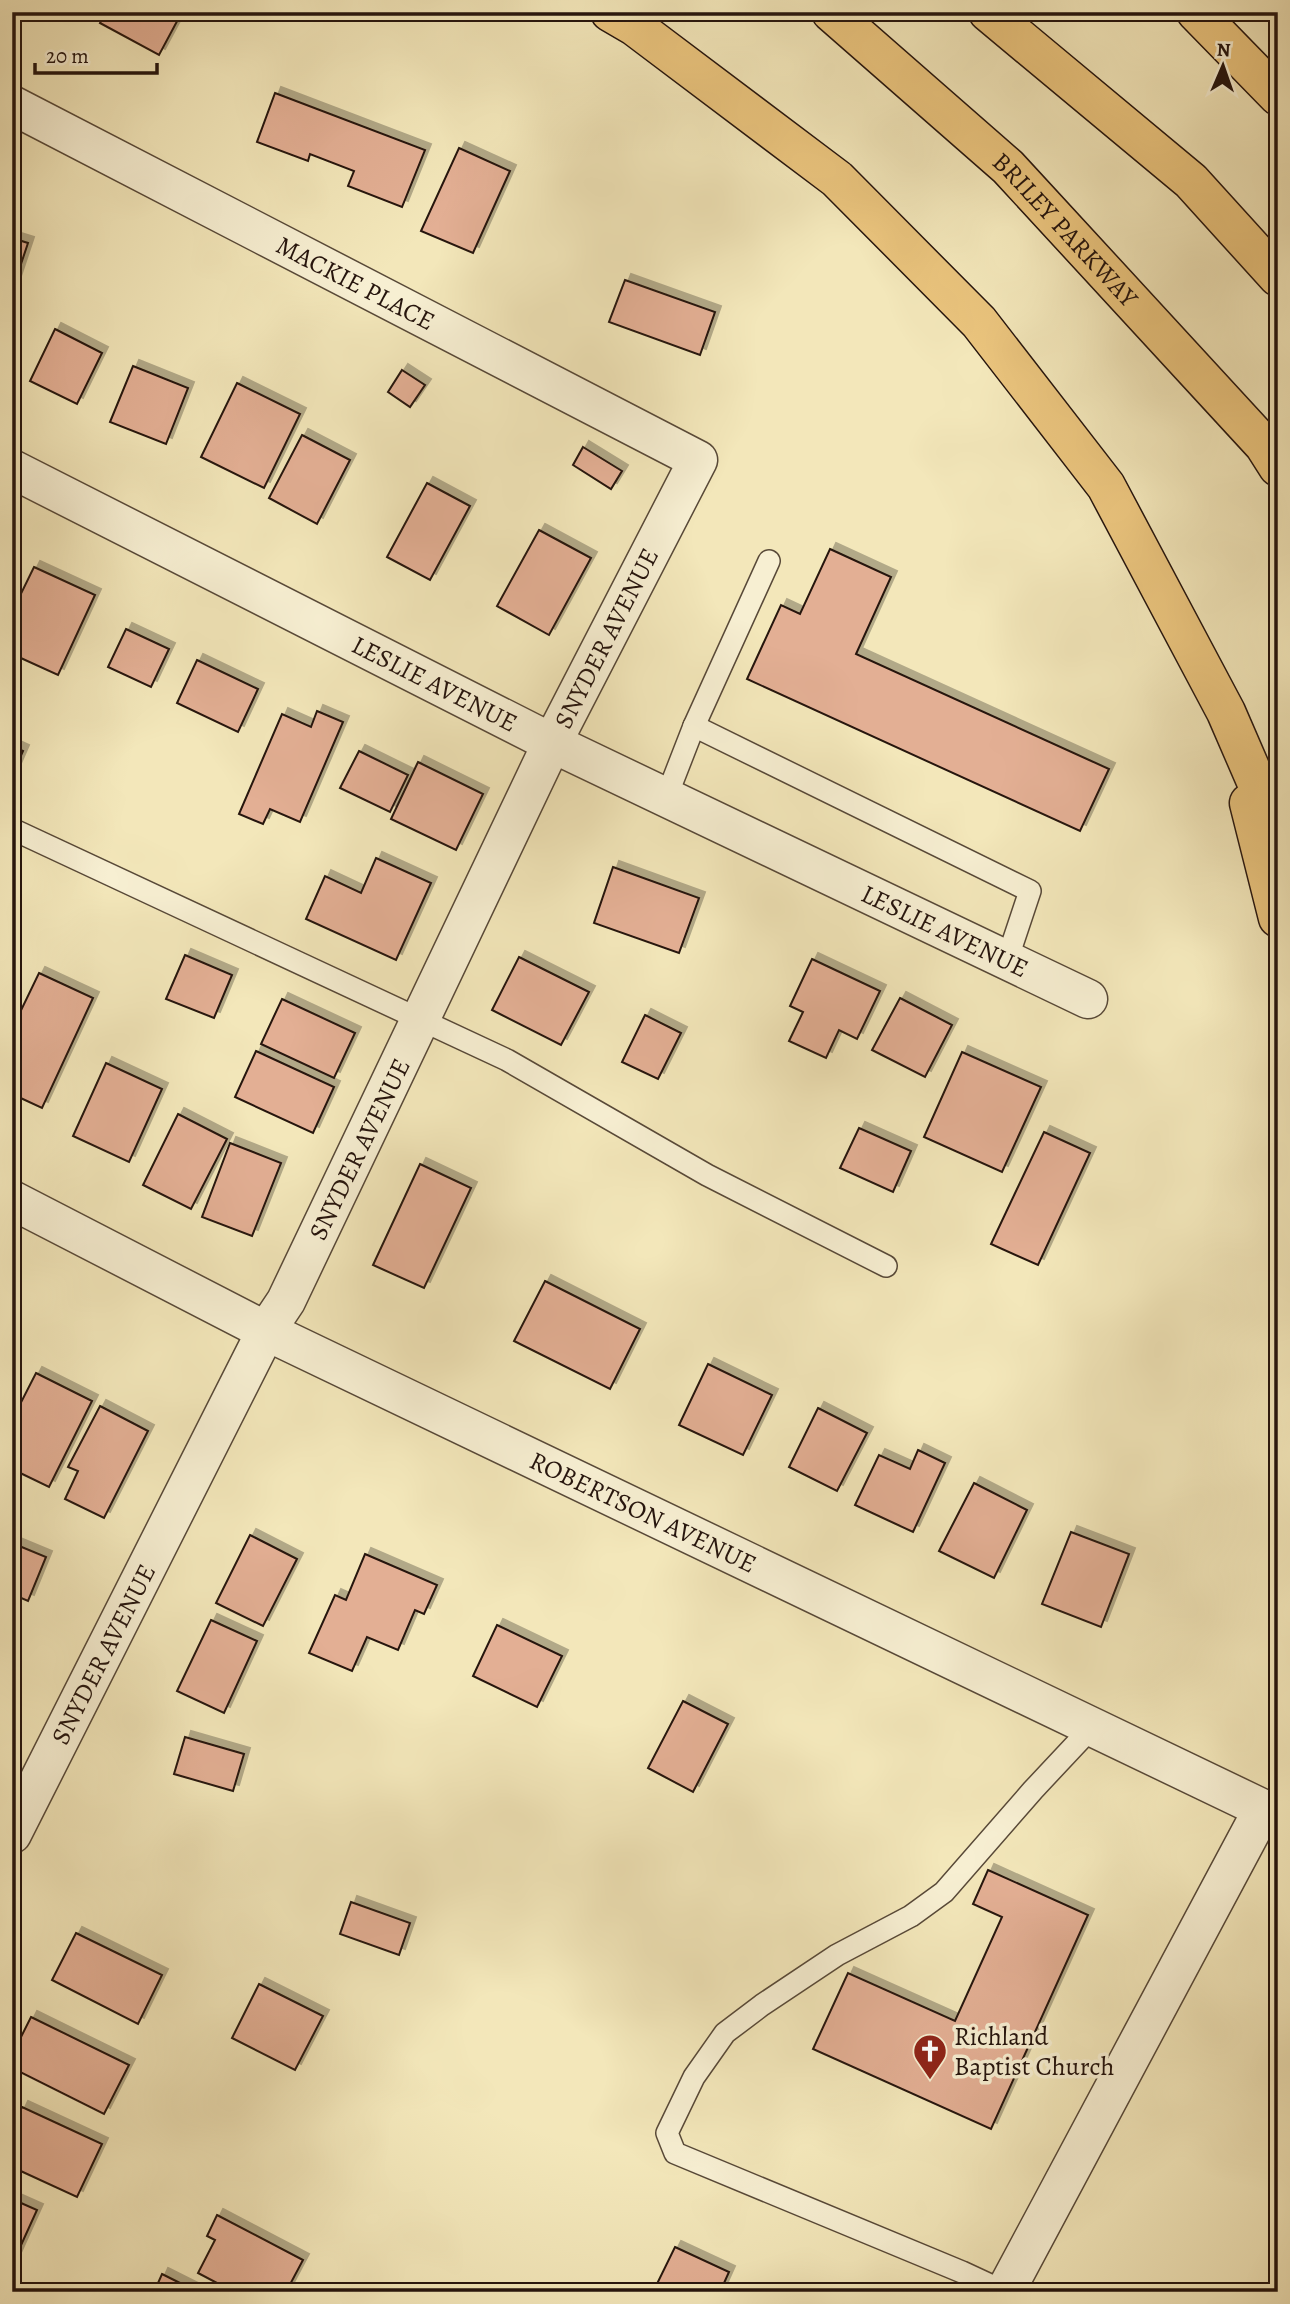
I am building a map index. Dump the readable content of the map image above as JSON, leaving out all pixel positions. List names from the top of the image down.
{
  "streets": {
    "highway": ["BRILEY PARKWAY"],
    "street": [
      "MACKIE PLACE",
      "SNYDER AVENUE",
      "LESLIE AVENUE",
      "ROBERTSON AVENUE"
    ]
  },
  "crossings": [
    ["MACKIE PLACE", "SNYDER AVENUE"],
    ["SNYDER AVENUE", "LESLIE AVENUE"],
    ["SNYDER AVENUE", "ROBERTSON AVENUE"]
  ],
  "places": {
    "church": ["Richland Baptist Church"]
  },
  "scale_bar": "20 m",
  "north": "top"
}
